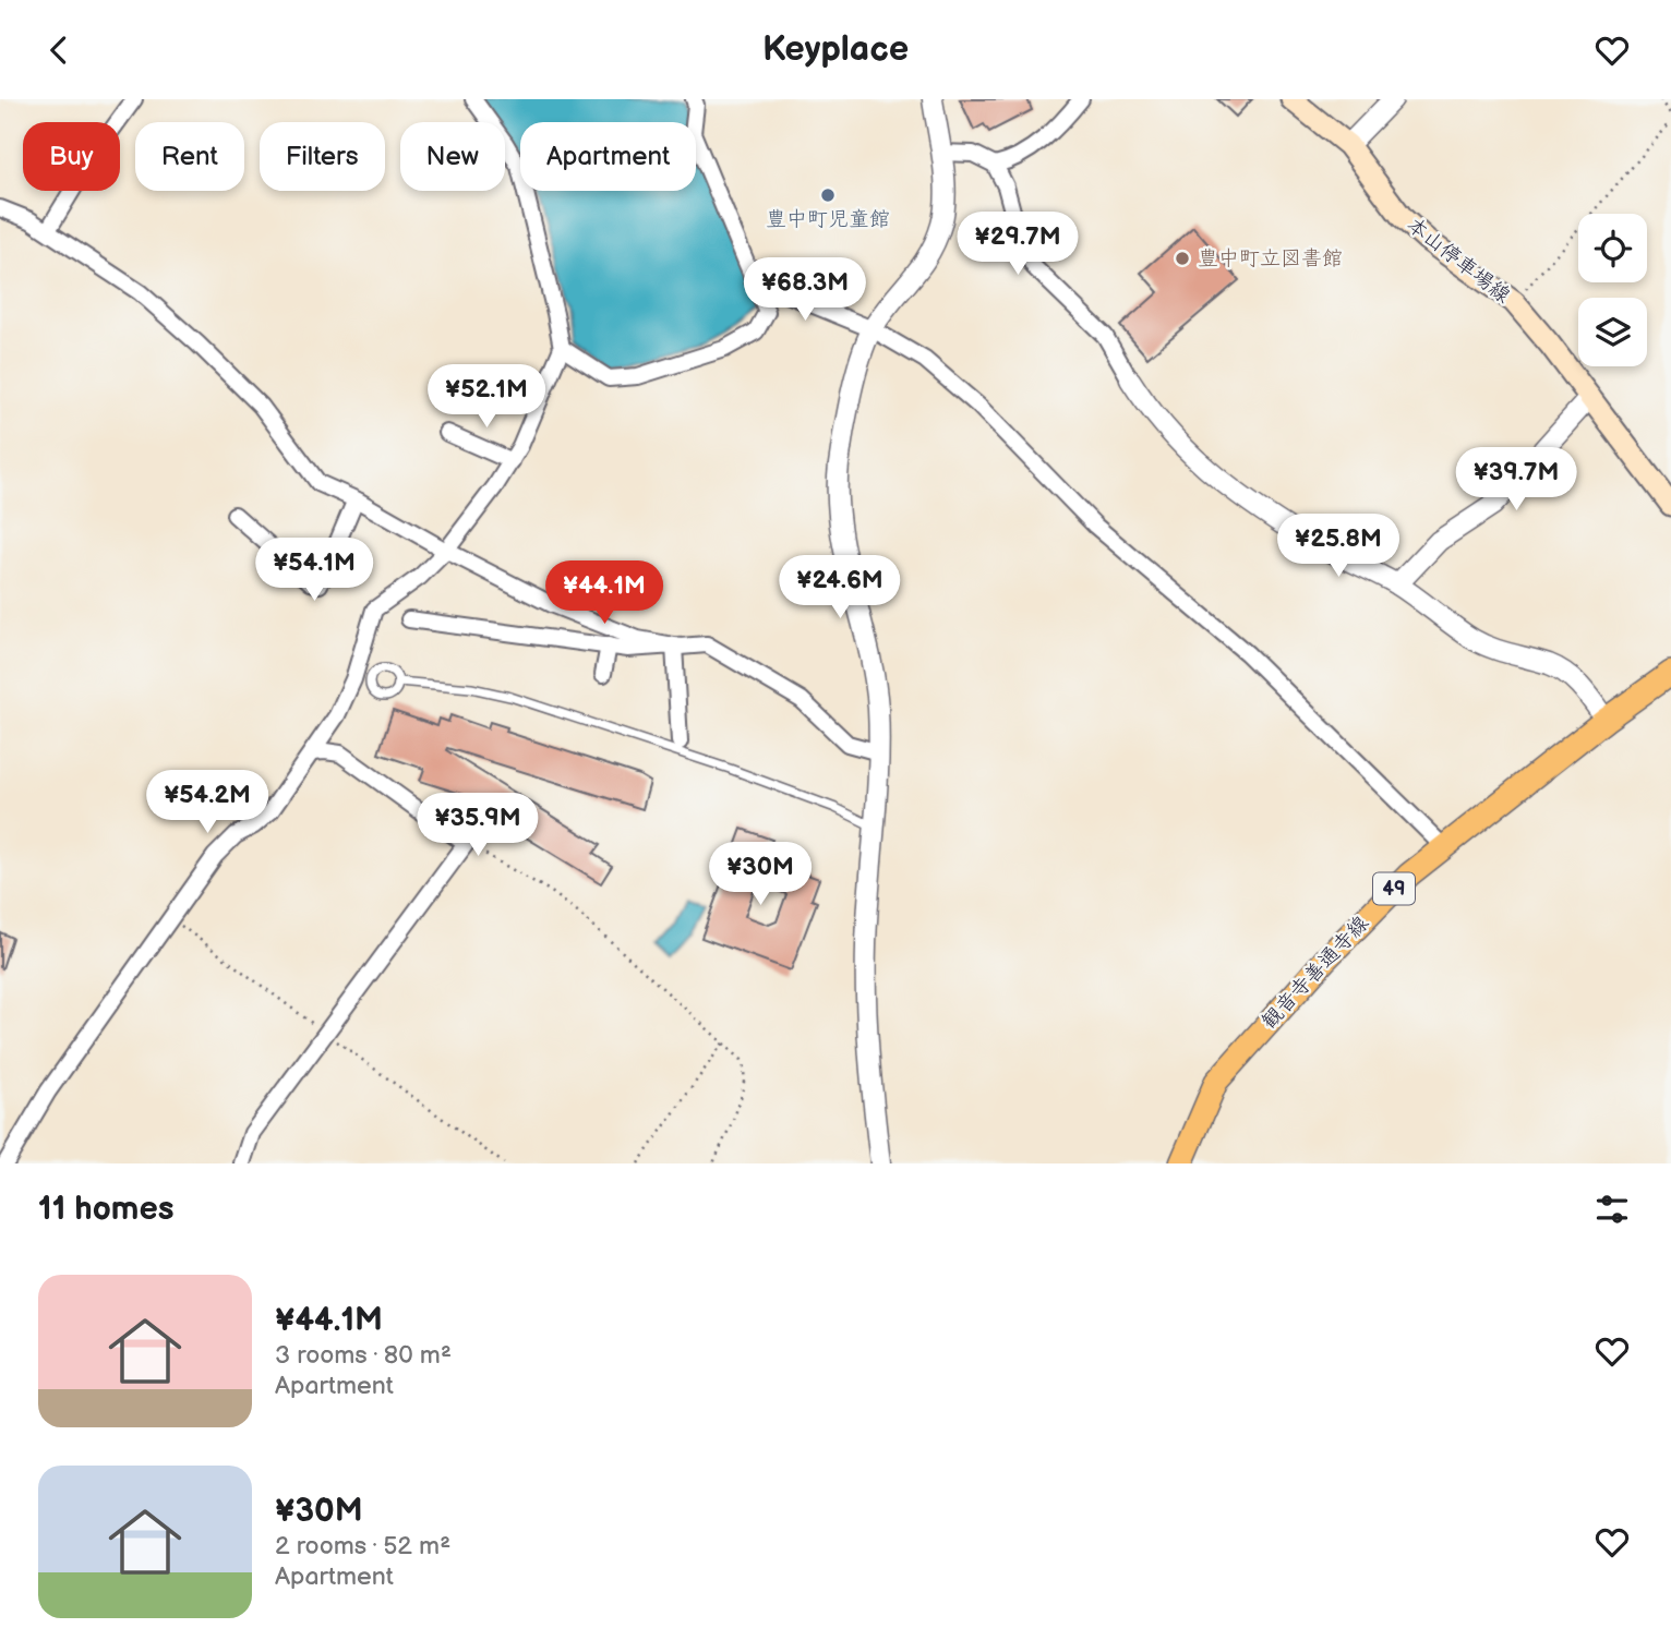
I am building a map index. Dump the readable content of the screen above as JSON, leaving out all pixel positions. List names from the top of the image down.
{
  "streets": {
    "main road": ["本山停車場線", "49", "観音寺善通寺線"]
  },
  "places": ["豊中町児童館", "豊中町立図書館"],
  "page": {
    "header": "Keyplace",
    "chip": [
      "Buy",
      "Rent",
      "Filters",
      "New",
      "Apartment"
    ],
    "price": [
      "¥29.7M",
      "¥68.3M",
      "¥52.1M",
      "¥39.7M",
      "¥25.8M",
      "¥54.1M",
      "¥24.6M",
      "¥44.1M",
      "¥54.2M",
      "¥35.9M",
      "¥30M"
    ],
    "heading": "11 homes",
    "list": [
      {
        "name": "¥44.1M",
        "note": "3 rooms · 80 m² · Apartment"
      },
      {
        "name": "¥30M",
        "note": "2 rooms · 52 m² · Apartment"
      }
    ]
  }
}
